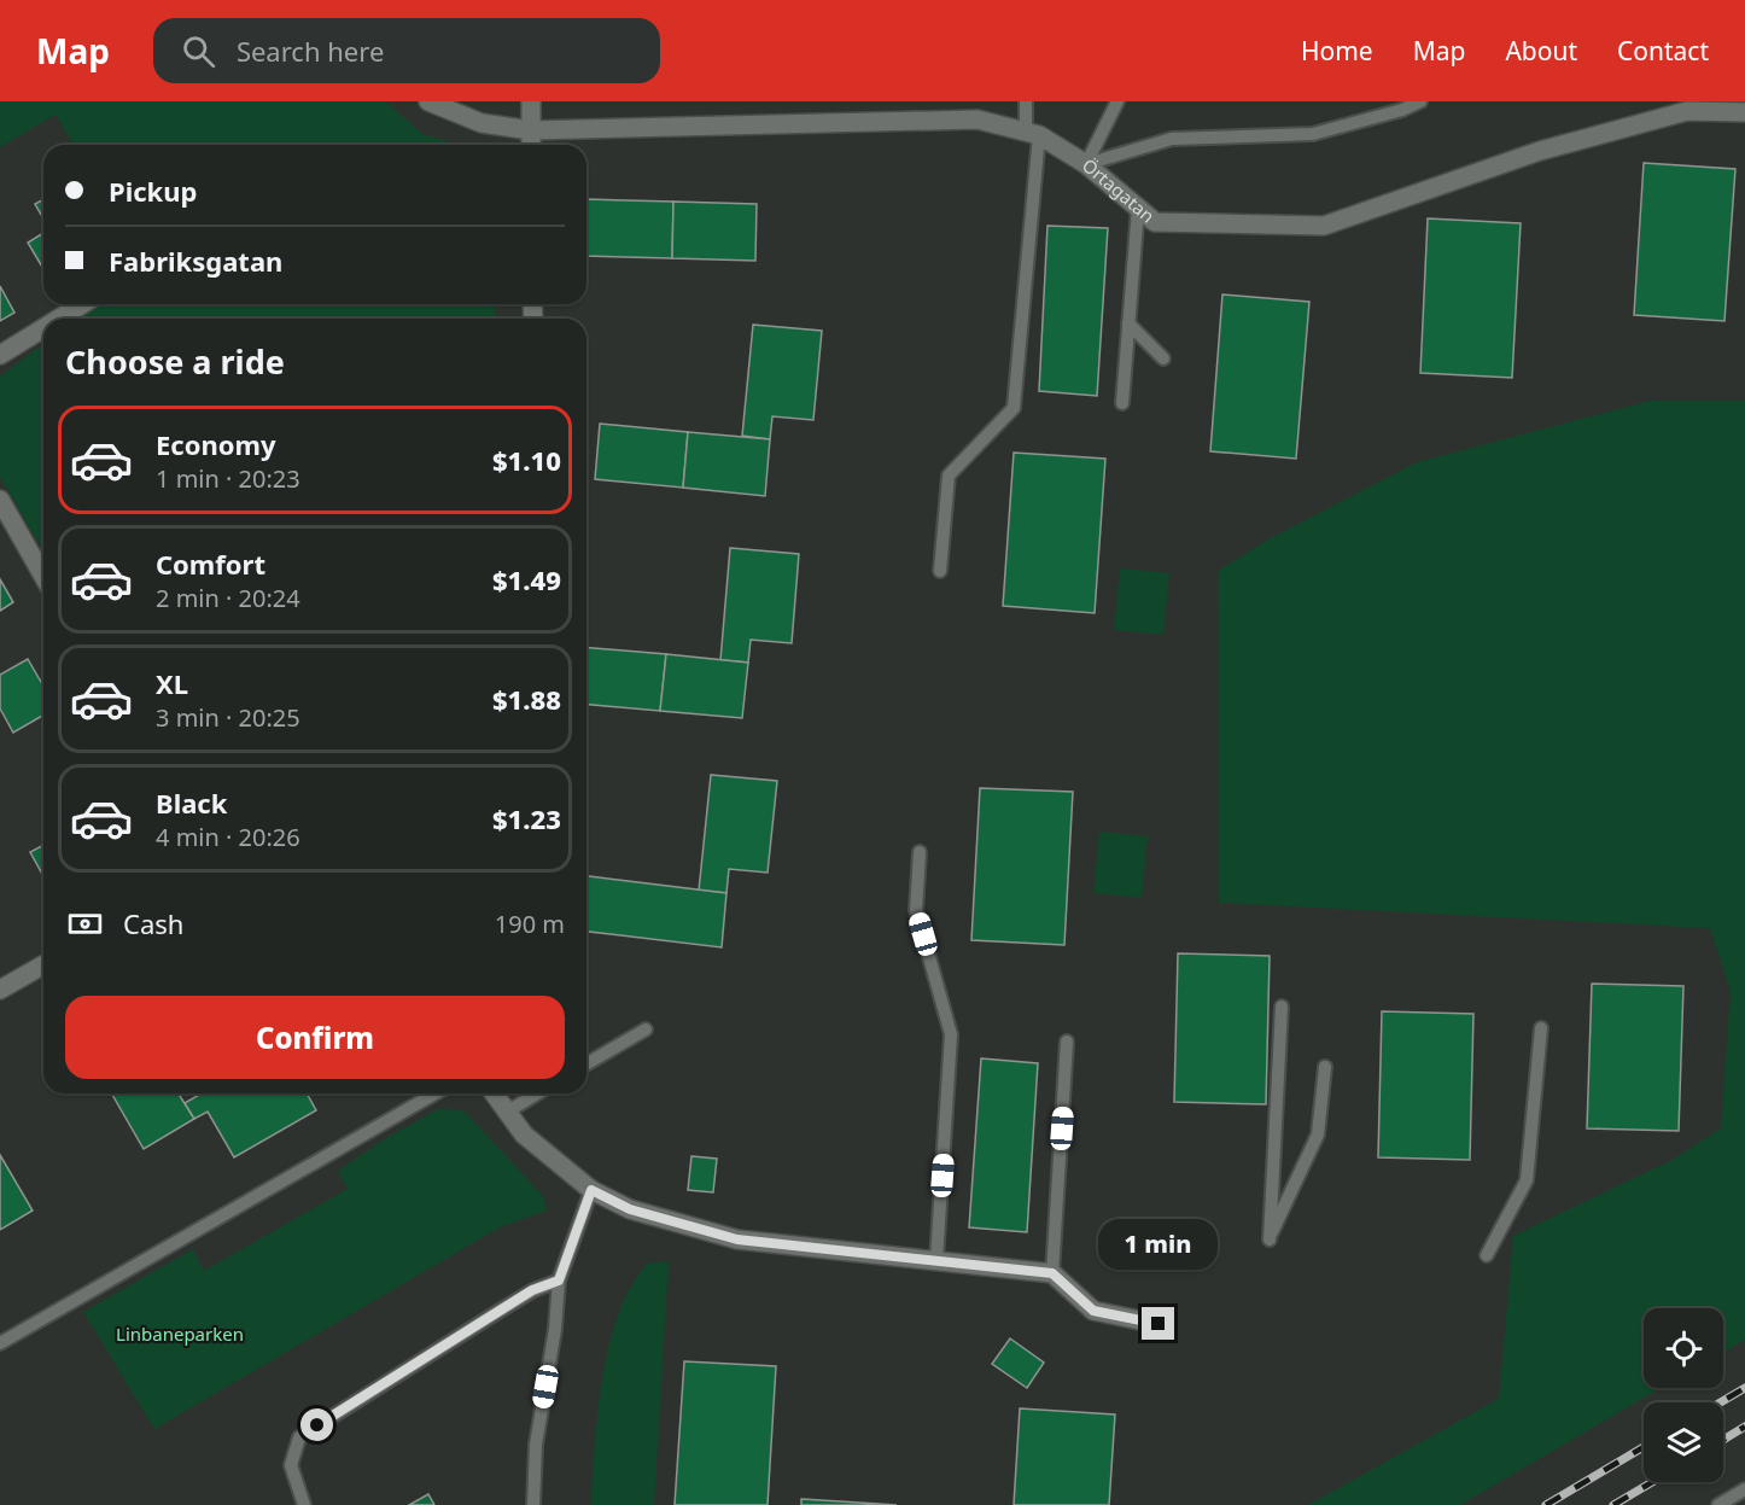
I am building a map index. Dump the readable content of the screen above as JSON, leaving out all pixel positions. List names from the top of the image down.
{
  "streets": {
    "street": ["Örtagatan"]
  },
  "parks": ["Linbaneparken"],
  "page": {
    "header": "Map",
    "search": "Search here",
    "nav": [
      "Home",
      "Map",
      "About",
      "Contact"
    ],
    "banner": ["Pickup", "Fabriksgatan"],
    "heading": "Choose a ride",
    "list": [
      {
        "name": "Economy",
        "note": "1 min · 20:23",
        "value": "$1.10"
      },
      {
        "name": "Comfort",
        "note": "2 min · 20:24",
        "value": "$1.49"
      },
      {
        "name": "XL",
        "note": "3 min · 20:25",
        "value": "$1.88"
      },
      {
        "name": "Black",
        "note": "4 min · 20:26",
        "value": "$1.23"
      }
    ],
    "pay": ["Cash", "190 m"],
    "buttons": "Confirm",
    "bubble": "1 min"
  }
}
